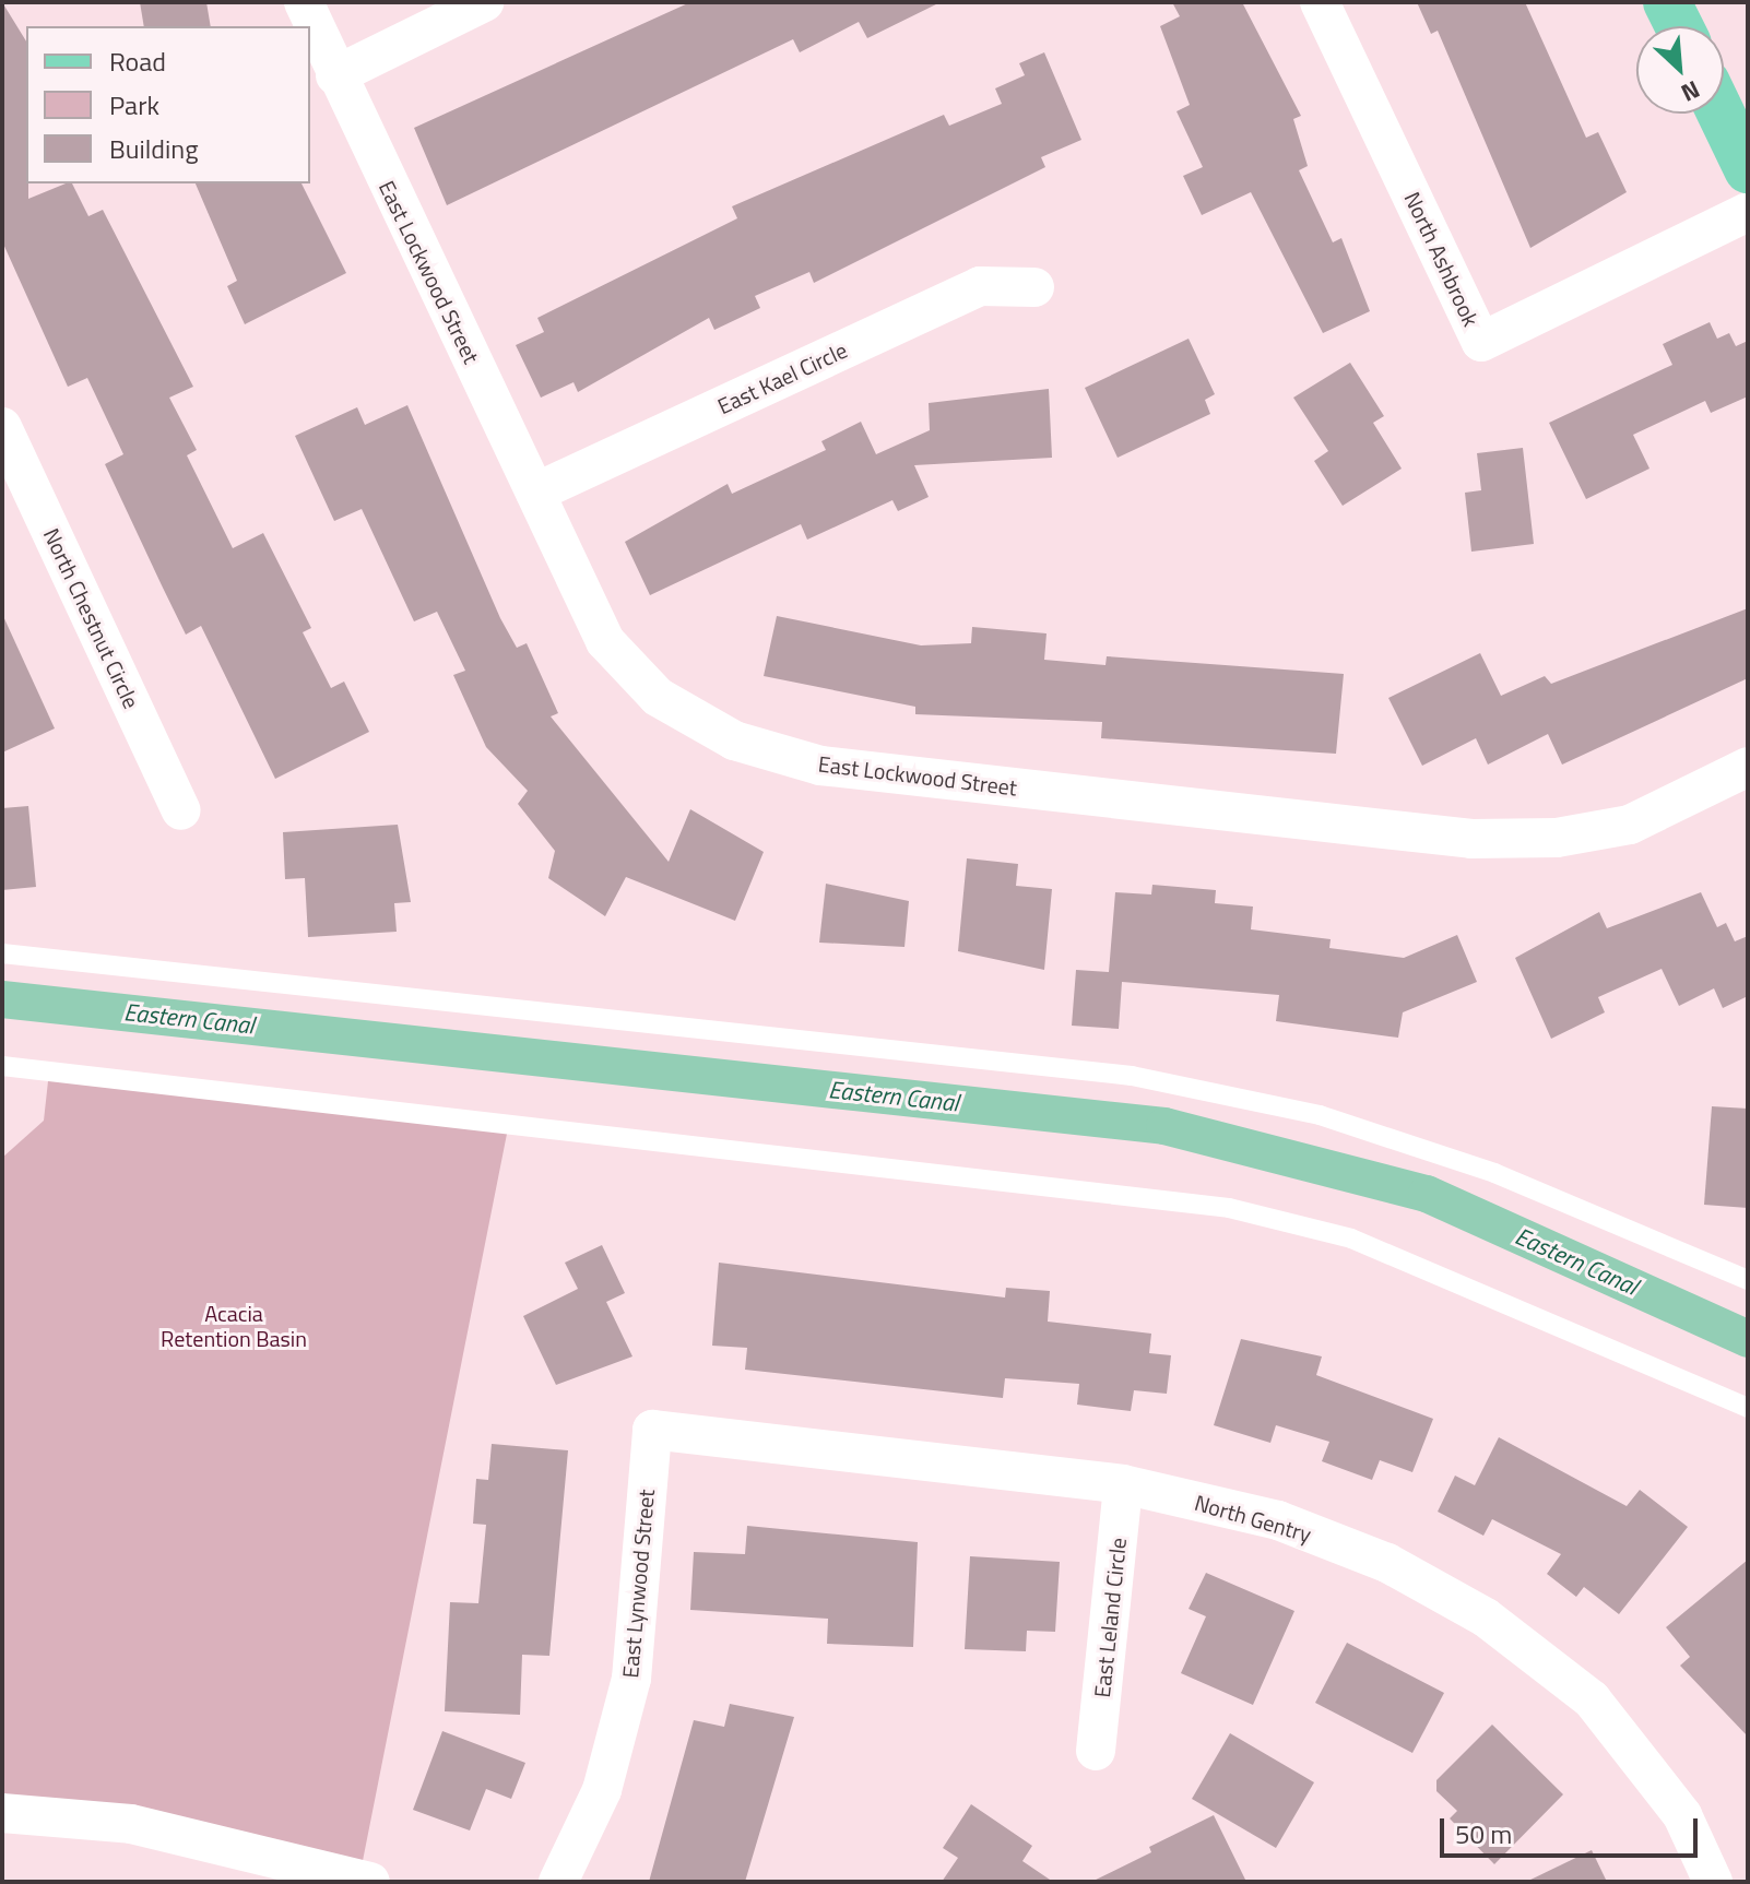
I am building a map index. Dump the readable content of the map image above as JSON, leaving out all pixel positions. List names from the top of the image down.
{
  "streets": {
    "street": [
      "North Ashbrook",
      "East Lockwood Street",
      "East Kael Circle",
      "North Chestnut Circle",
      "North Gentry",
      "East Lynwood Street",
      "East Leland Circle"
    ]
  },
  "crossings": [
    ["East Lockwood Street", "East Kael Circle"],
    ["North Gentry", "East Lynwood Street"],
    ["North Gentry", "East Leland Circle"]
  ],
  "water": ["Eastern Canal"],
  "parks": ["Acacia Retention Basin"],
  "legend": ["Road", "Park", "Building"],
  "scale_bar": "50 m",
  "north": "bottom right"
}
